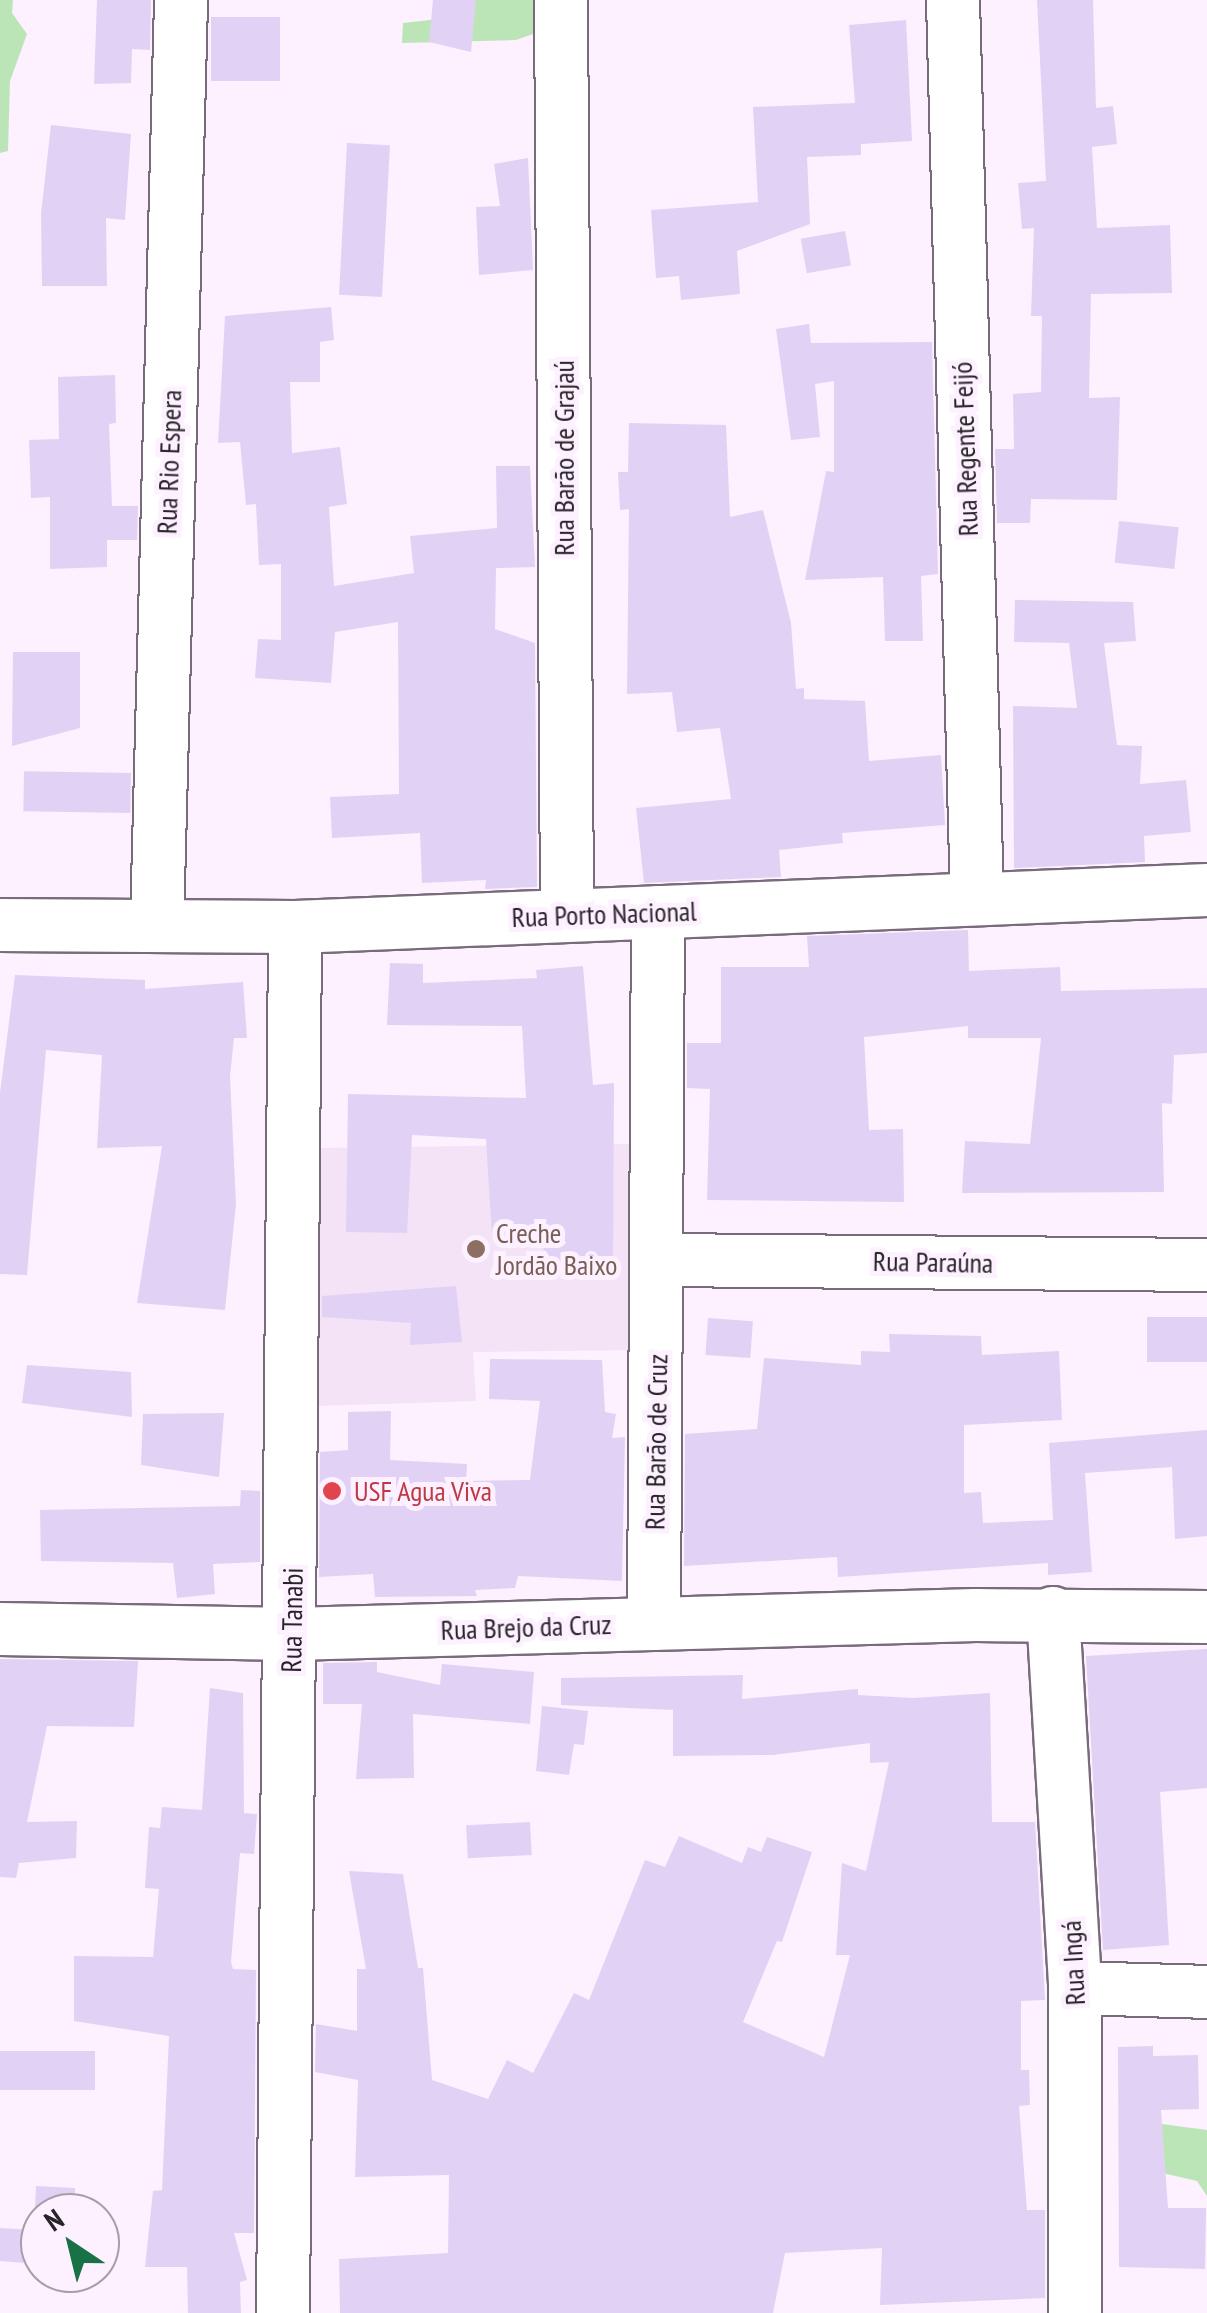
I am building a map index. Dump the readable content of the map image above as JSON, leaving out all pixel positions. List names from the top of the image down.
{
  "streets": {
    "street": [
      "Rua Regente Feijó",
      "Rua Barão de Grajaú",
      "Rua Rio Espera",
      "Rua Porto Nacional",
      "Rua Paraúna",
      "Rua Barão de Cruz",
      "Rua Tanabi",
      "Rua Brejo da Cruz",
      "Rua Ingá"
    ]
  },
  "crossings": [
    ["Rua Regente Feijó", "Rua Porto Nacional"],
    ["Rua Barão de Grajaú", "Rua Porto Nacional"],
    ["Rua Rio Espera", "Rua Porto Nacional"],
    ["Rua Porto Nacional", "Rua Tanabi"],
    ["Rua Paraúna", "Rua Barão de Cruz"],
    ["Rua Barão de Cruz", "Rua Brejo da Cruz"],
    ["Rua Tanabi", "Rua Brejo da Cruz"],
    ["Rua Brejo da Cruz", "Rua Ingá"]
  ],
  "places": ["Creche Jordão Baixo", "USF Agua Viva"],
  "north": "top left"
}
